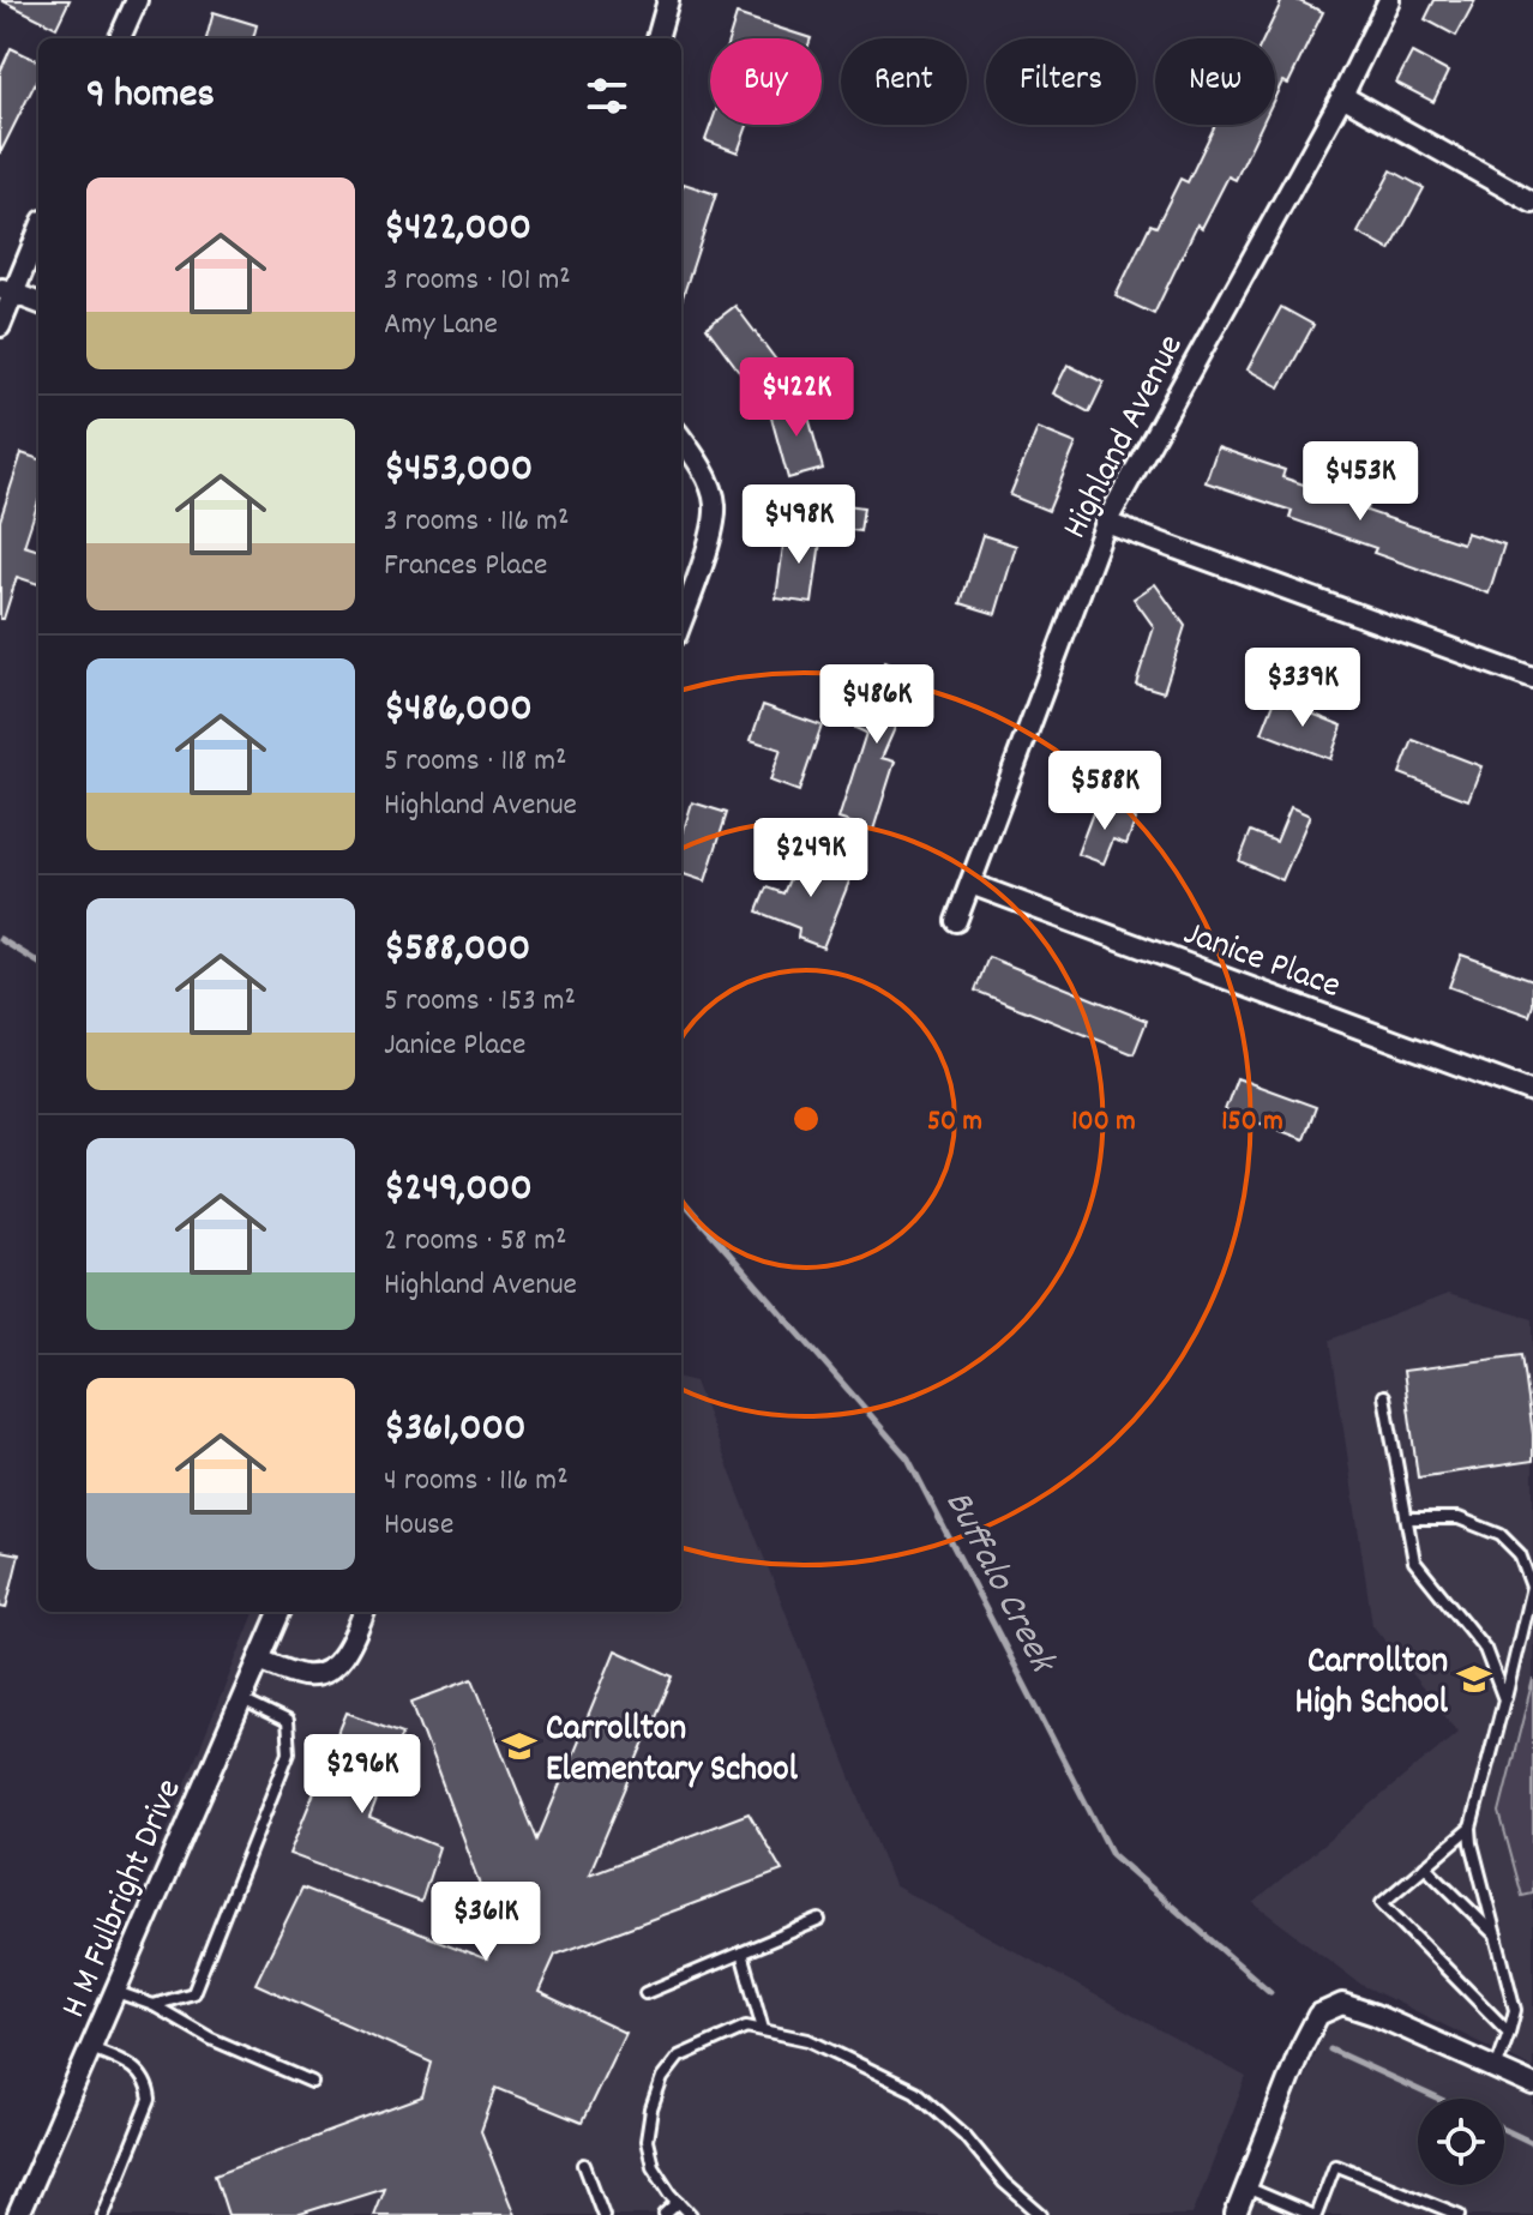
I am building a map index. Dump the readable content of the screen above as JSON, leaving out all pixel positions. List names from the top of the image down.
{
  "streets": {
    "street": ["Highland Avenue", "Janice Place", "H M Fulbright Drive"]
  },
  "crossings": [
    ["Highland Avenue", "Janice Place"]
  ],
  "water": ["Buffalo Creek"],
  "places": {
    "school or university": ["Carrollton High School", "Carrollton Elementary School"]
  },
  "page": {
    "chip": [
      "Buy",
      "Rent",
      "Filters",
      "New"
    ],
    "heading": "9 homes",
    "list": [
      {
        "name": "$422,000",
        "note": "3 rooms · 101 m² · Amy Lane"
      },
      {
        "name": "$453,000",
        "note": "3 rooms · 116 m² · Frances Place"
      },
      {
        "name": "$486,000",
        "note": "5 rooms · 118 m² · Highland Avenue"
      },
      {
        "name": "$588,000",
        "note": "5 rooms · 153 m² · Janice Place"
      },
      {
        "name": "$249,000",
        "note": "2 rooms · 58 m² · Highland Avenue"
      },
      {
        "name": "$361,000",
        "note": "4 rooms · 116 m² · House"
      }
    ],
    "price": [
      "$422K",
      "$453K",
      "$498K",
      "$339K",
      "$486K",
      "$588K",
      "$249K",
      "$296K",
      "$361K"
    ]
  },
  "rings": ["50 m", "100 m", "150 m"]
}
